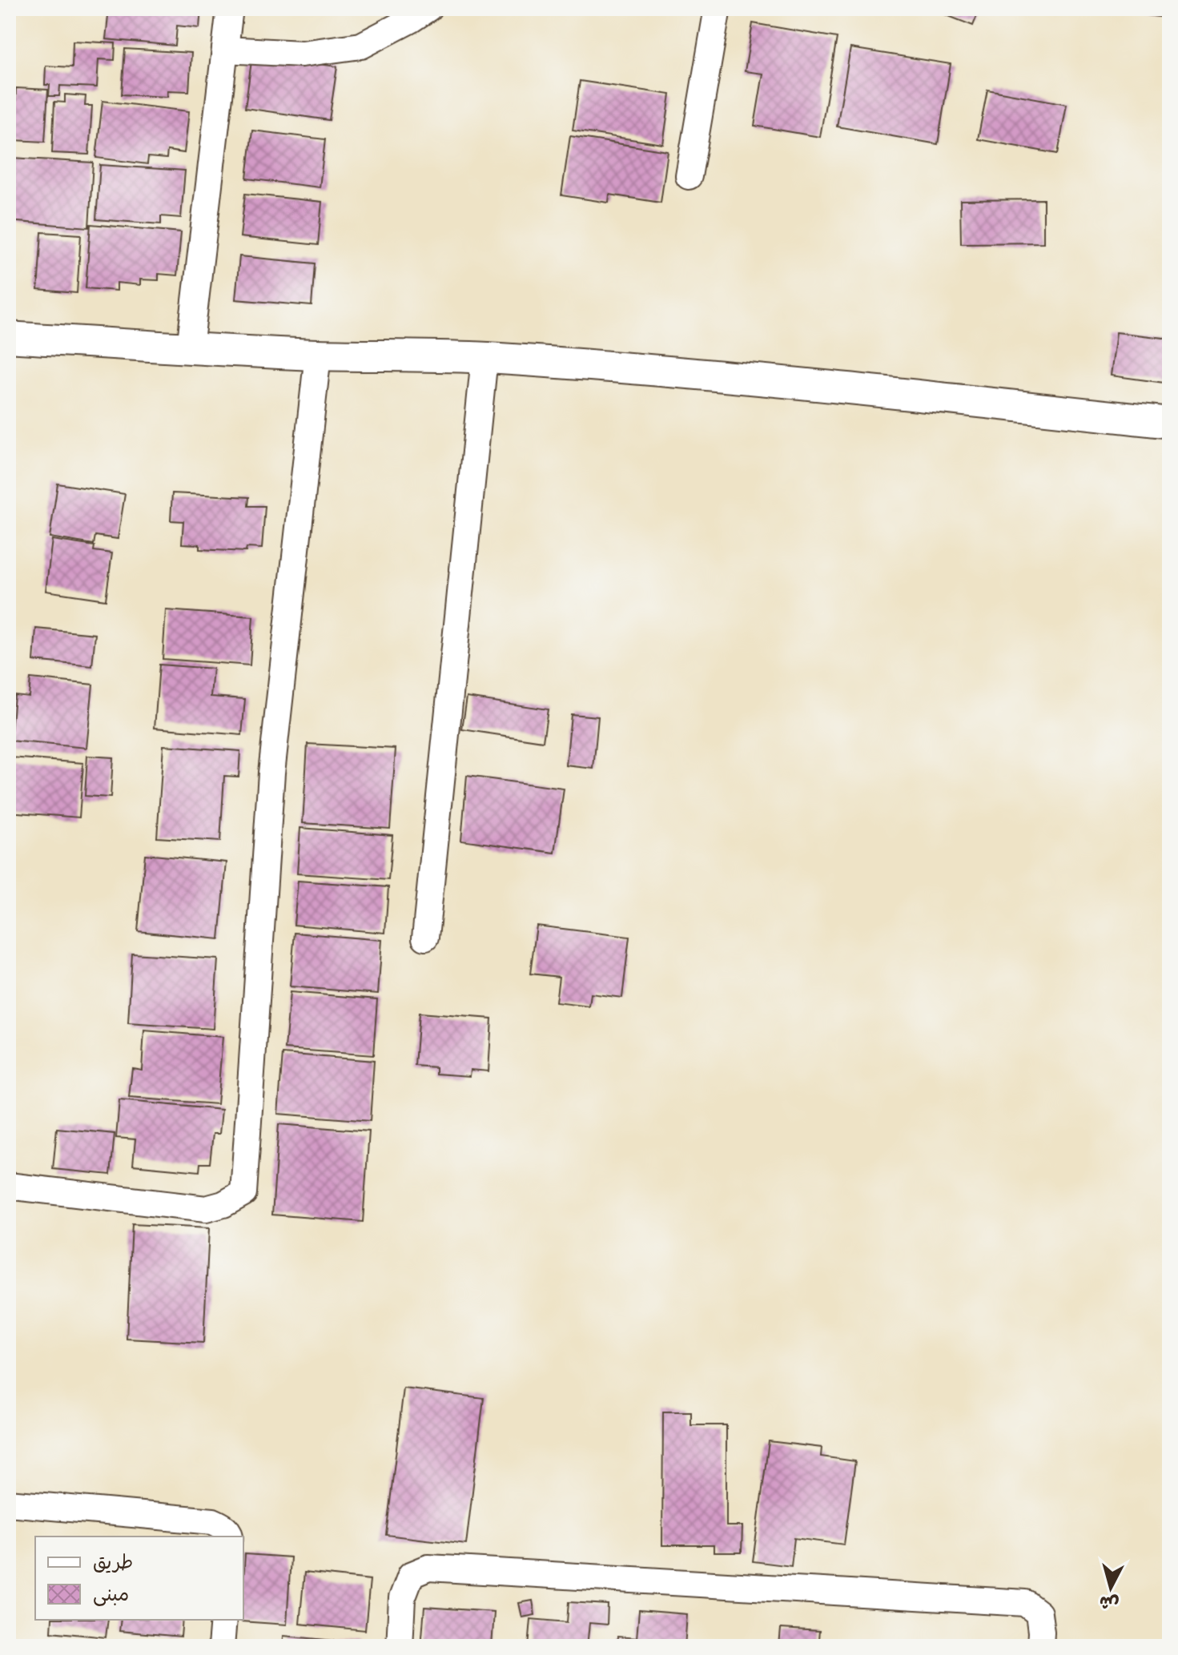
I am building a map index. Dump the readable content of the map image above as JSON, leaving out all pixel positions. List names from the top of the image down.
{
  "legend": ["طريق", "مبنى"],
  "north": "bottom"
}
